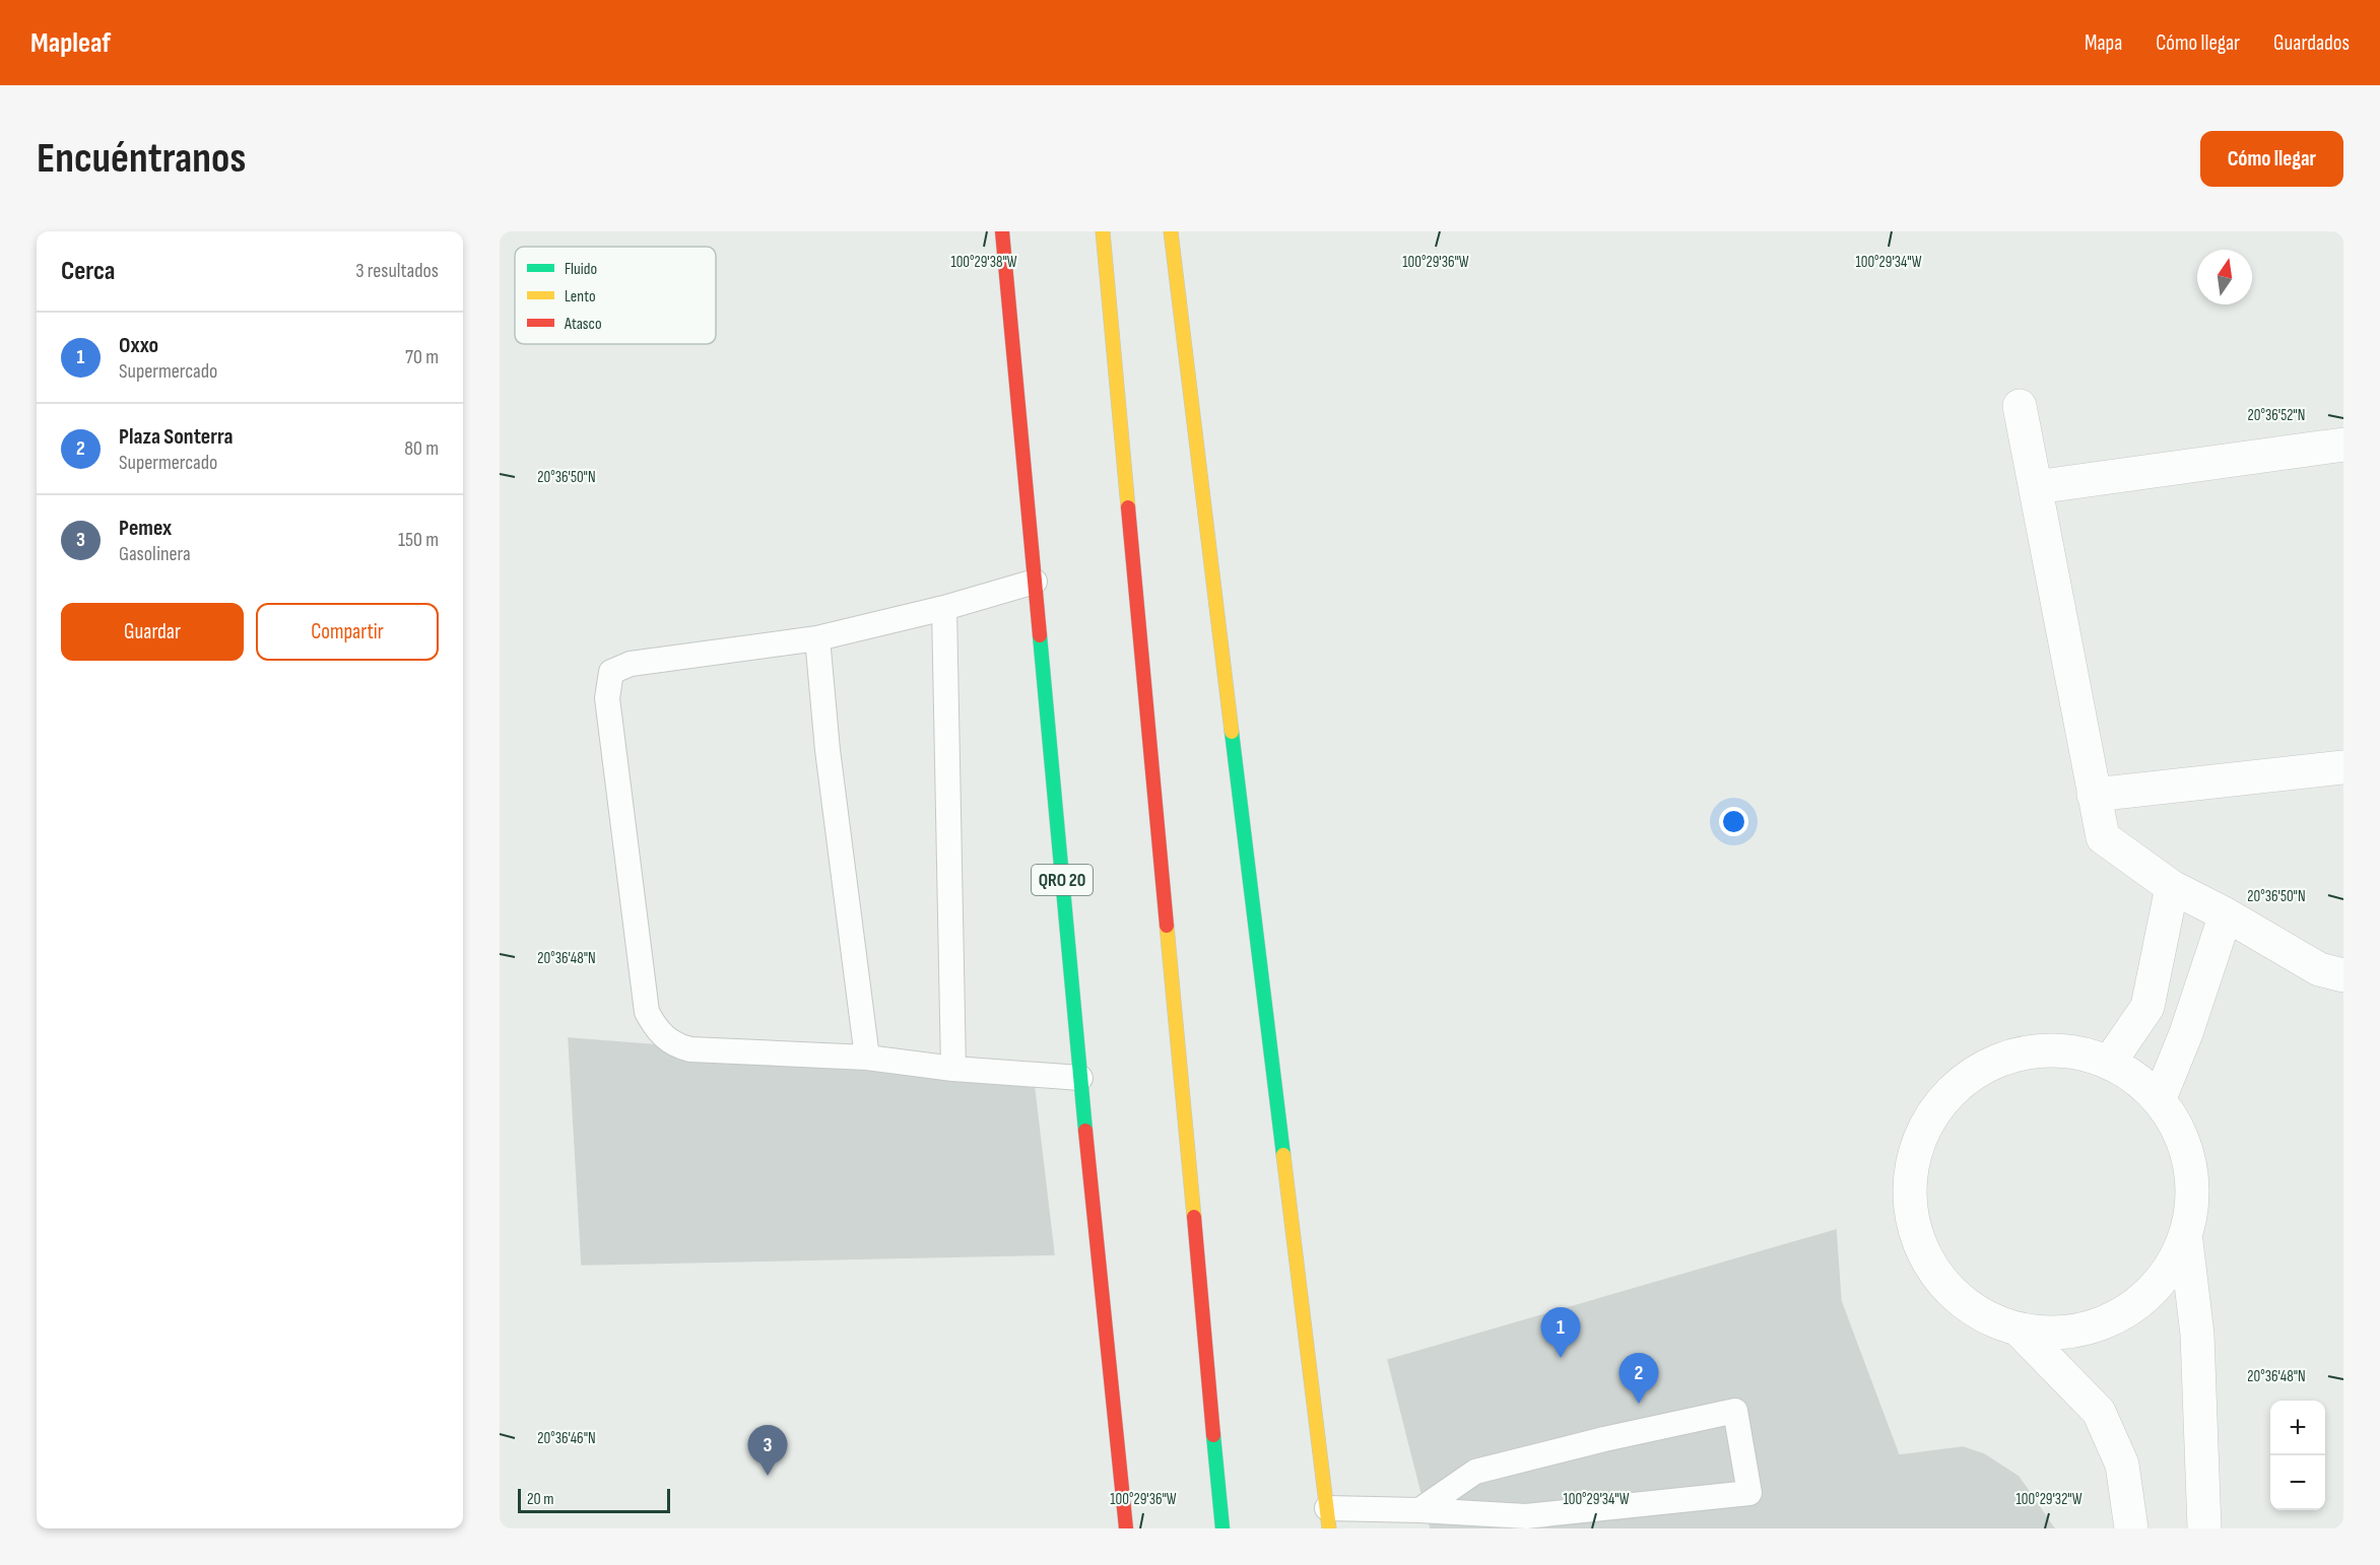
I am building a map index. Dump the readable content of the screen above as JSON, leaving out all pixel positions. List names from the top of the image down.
{
  "streets": {
    "main road": ["QRO 20"]
  },
  "legend": ["Fluido", "Lento", "Atasco"],
  "scale_bar": "20 m",
  "north": "top",
  "page": {
    "header": "Mapleaf",
    "nav": ["Mapa", "Cómo llegar", "Guardados"],
    "buttons": [
      "Cómo llegar",
      ["Guardar", "Compartir"]
    ],
    "title": "Encuéntranos",
    "heading": ["Cerca", "3 resultados"],
    "list": [
      {
        "mark": "1",
        "name": "Oxxo",
        "note": "Supermercado",
        "value": "70 m"
      },
      {
        "mark": "2",
        "name": "Plaza Sonterra",
        "note": "Supermercado",
        "value": "80 m"
      },
      {
        "mark": "3",
        "name": "Pemex",
        "note": "Gasolinera",
        "value": "150 m"
      }
    ],
    "pins": ["1", "2", "3"],
    "map_buttons": ["+", "−"],
    "scale": "20 m"
  },
  "coordinates": [
    "100°29'38\"W",
    "100°29'36\"W",
    "100°29'34\"W",
    "20°36'52\"N",
    "20°36'50\"N",
    "20°36'48\"N",
    "20°36'46\"N",
    "100°29'32\"W"
  ]
}
